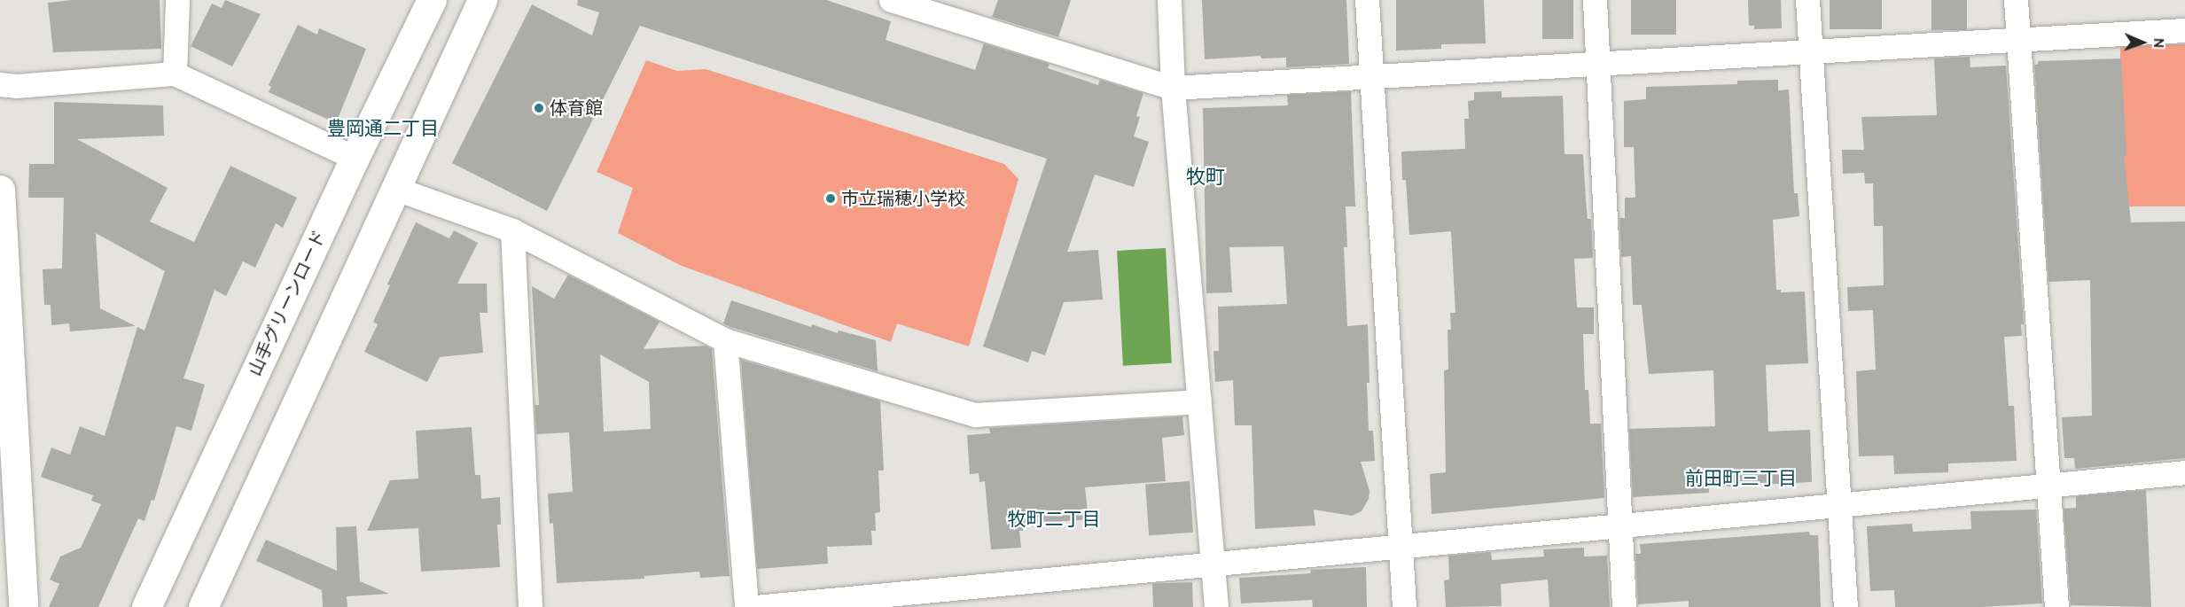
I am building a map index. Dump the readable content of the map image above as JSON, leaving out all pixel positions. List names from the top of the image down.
{
  "streets": {
    "street": ["山手グリーンロード"]
  },
  "districts": [
    "豊岡通二丁目",
    "牧町",
    "前田町三丁目",
    "牧町二丁目"
  ],
  "places": ["体育館", "市立瑞穂小学校"],
  "north": "right"
}
